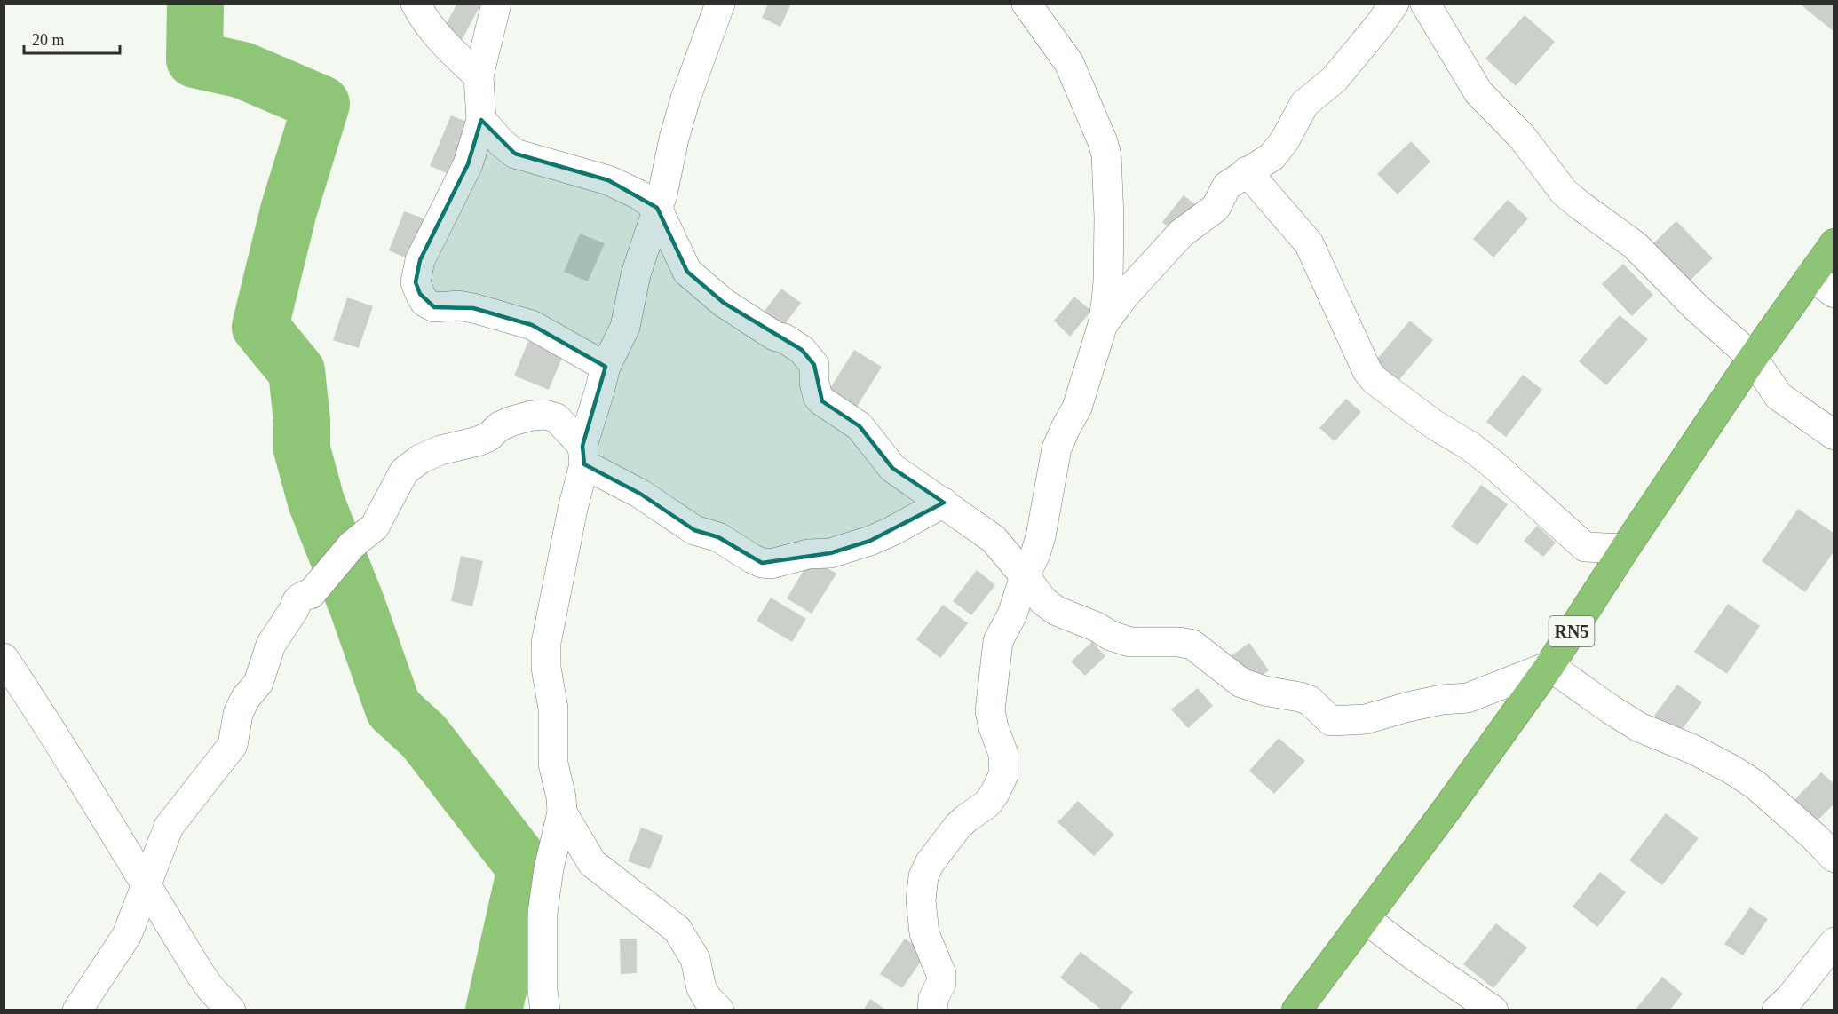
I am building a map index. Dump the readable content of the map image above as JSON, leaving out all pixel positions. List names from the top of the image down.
{
  "streets": {
    "highway": ["RN5"]
  },
  "scale_bar": "20 m"
}
